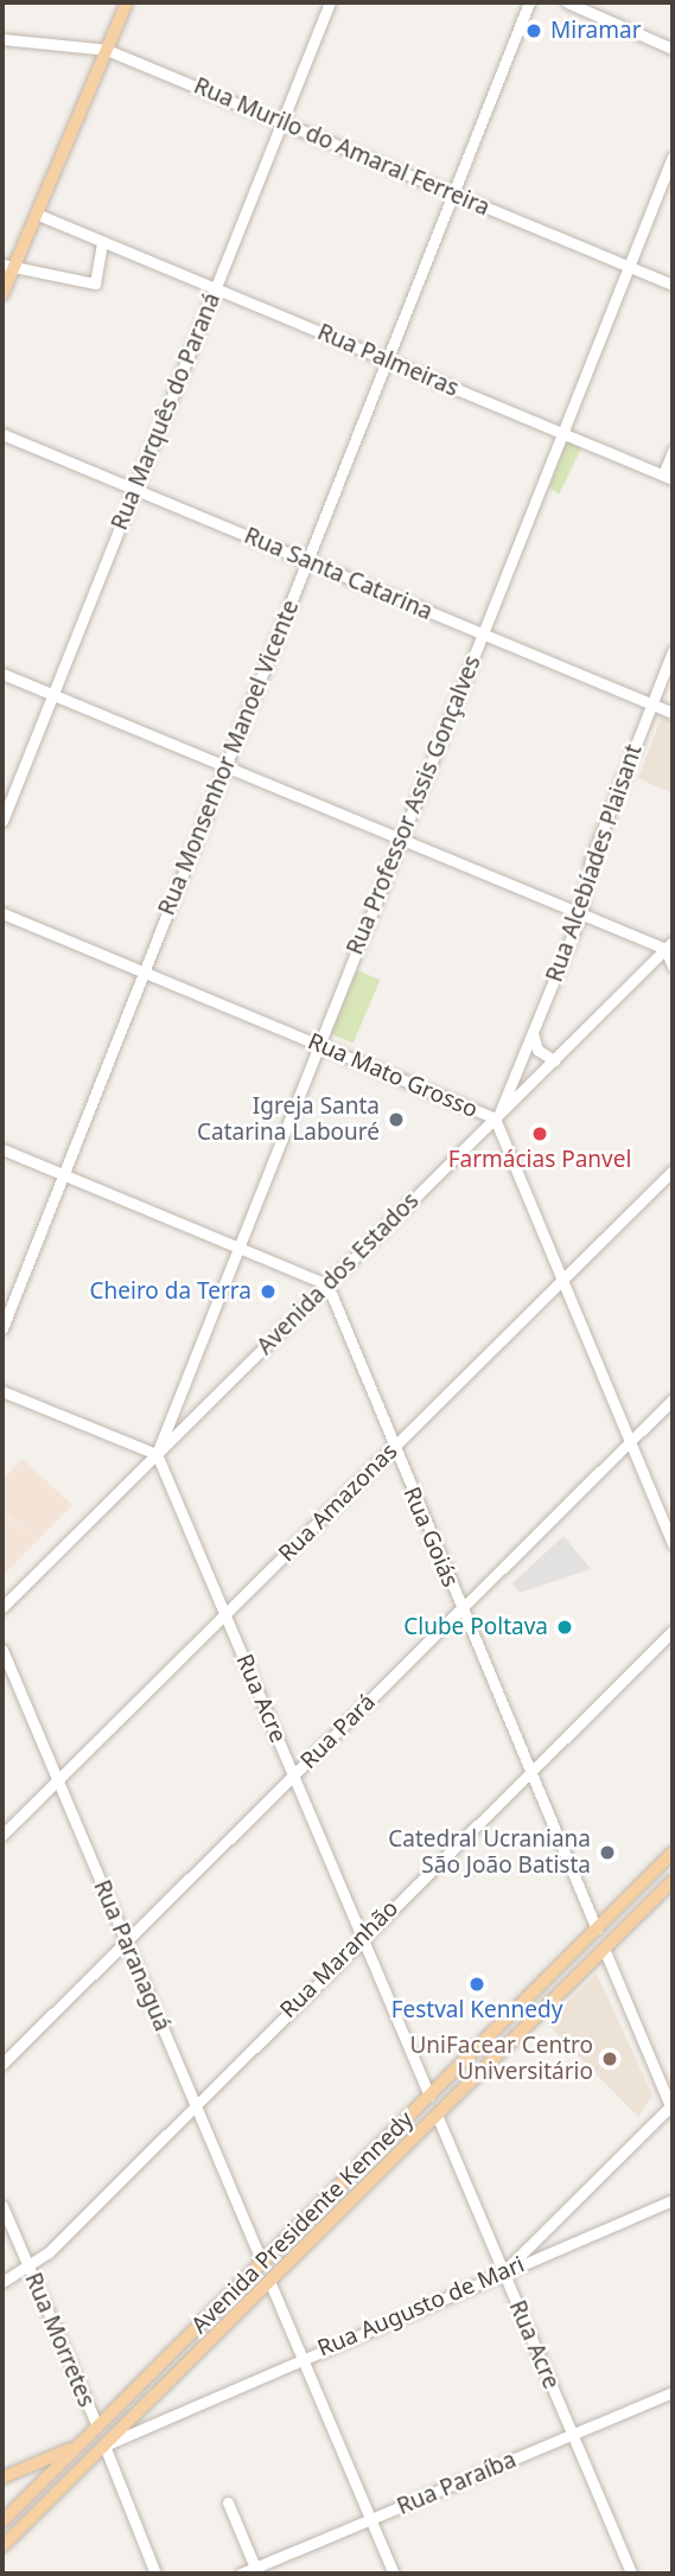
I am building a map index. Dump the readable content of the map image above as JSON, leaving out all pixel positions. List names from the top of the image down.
{
  "streets": {
    "main road": ["Avenida Presidente Kennedy"],
    "street": [
      "Rua Murilo do Amaral Ferreira",
      "Rua Palmeiras",
      "Rua Marquês do Paraná",
      "Rua Santa Catarina",
      "Rua Monsenhor Manoel Vicente",
      "Rua Professor Assis Gonçalves",
      "Rua Alcebíades Plaisant",
      "Rua Mato Grosso",
      "Avenida dos Estados",
      "Rua Amazonas",
      "Rua Goiás",
      "Rua Acre",
      "Rua Pará",
      "Rua Paranaguá",
      "Rua Maranhão",
      "Rua Augusto de Mari",
      "Rua Morretes",
      "Rua Paraíba"
    ]
  },
  "crossings": [
    ["Rua Murilo do Amaral Ferreira", "Rua Marquês do Paraná"],
    ["Rua Murilo do Amaral Ferreira", "Rua Monsenhor Manoel Vicente"],
    ["Rua Murilo do Amaral Ferreira", "Rua Professor Assis Gonçalves"],
    ["Rua Palmeiras", "Rua Marquês do Paraná"],
    ["Rua Palmeiras", "Rua Monsenhor Manoel Vicente"],
    ["Rua Palmeiras", "Rua Professor Assis Gonçalves"],
    ["Rua Marquês do Paraná", "Rua Santa Catarina"],
    ["Rua Santa Catarina", "Rua Monsenhor Manoel Vicente"],
    ["Rua Santa Catarina", "Rua Professor Assis Gonçalves"],
    ["Rua Santa Catarina", "Rua Alcebíades Plaisant"],
    ["Rua Monsenhor Manoel Vicente", "Rua Mato Grosso"],
    ["Rua Professor Assis Gonçalves", "Rua Mato Grosso"],
    ["Rua Professor Assis Gonçalves", "Avenida dos Estados"],
    ["Rua Professor Assis Gonçalves", "Rua Acre"],
    ["Rua Alcebíades Plaisant", "Rua Mato Grosso"],
    ["Rua Alcebíades Plaisant", "Avenida dos Estados"],
    ["Rua Mato Grosso", "Avenida dos Estados"],
    ["Rua Mato Grosso", "Rua Amazonas"],
    ["Rua Mato Grosso", "Rua Pará"],
    ["Avenida dos Estados", "Rua Goiás"],
    ["Avenida dos Estados", "Rua Acre"],
    ["Rua Amazonas", "Rua Goiás"],
    ["Rua Amazonas", "Rua Acre"],
    ["Rua Amazonas", "Rua Paranaguá"],
    ["Rua Goiás", "Rua Pará"],
    ["Rua Goiás", "Rua Maranhão"],
    ["Rua Goiás", "Avenida Presidente Kennedy"],
    ["Rua Acre", "Rua Pará"],
    ["Rua Acre", "Rua Maranhão"],
    ["Rua Acre", "Avenida Presidente Kennedy"],
    ["Rua Acre", "Rua Augusto de Mari"],
    ["Rua Acre", "Rua Paraíba"],
    ["Rua Pará", "Rua Paranaguá"],
    ["Rua Paranaguá", "Rua Maranhão"],
    ["Rua Paranaguá", "Avenida Presidente Kennedy"],
    ["Rua Maranhão", "Rua Morretes"],
    ["Avenida Presidente Kennedy", "Rua Augusto de Mari"],
    ["Avenida Presidente Kennedy", "Rua Morretes"]
  ],
  "places": [
    "Miramar",
    "Igreja Santa Catarina Labouré",
    "Farmácias Panvel",
    "Cheiro da Terra",
    "Clube Poltava",
    "Catedral Ucraniana São João Batista",
    "Festval Kennedy",
    "UniFacear Centro Universitário"
  ]
}
